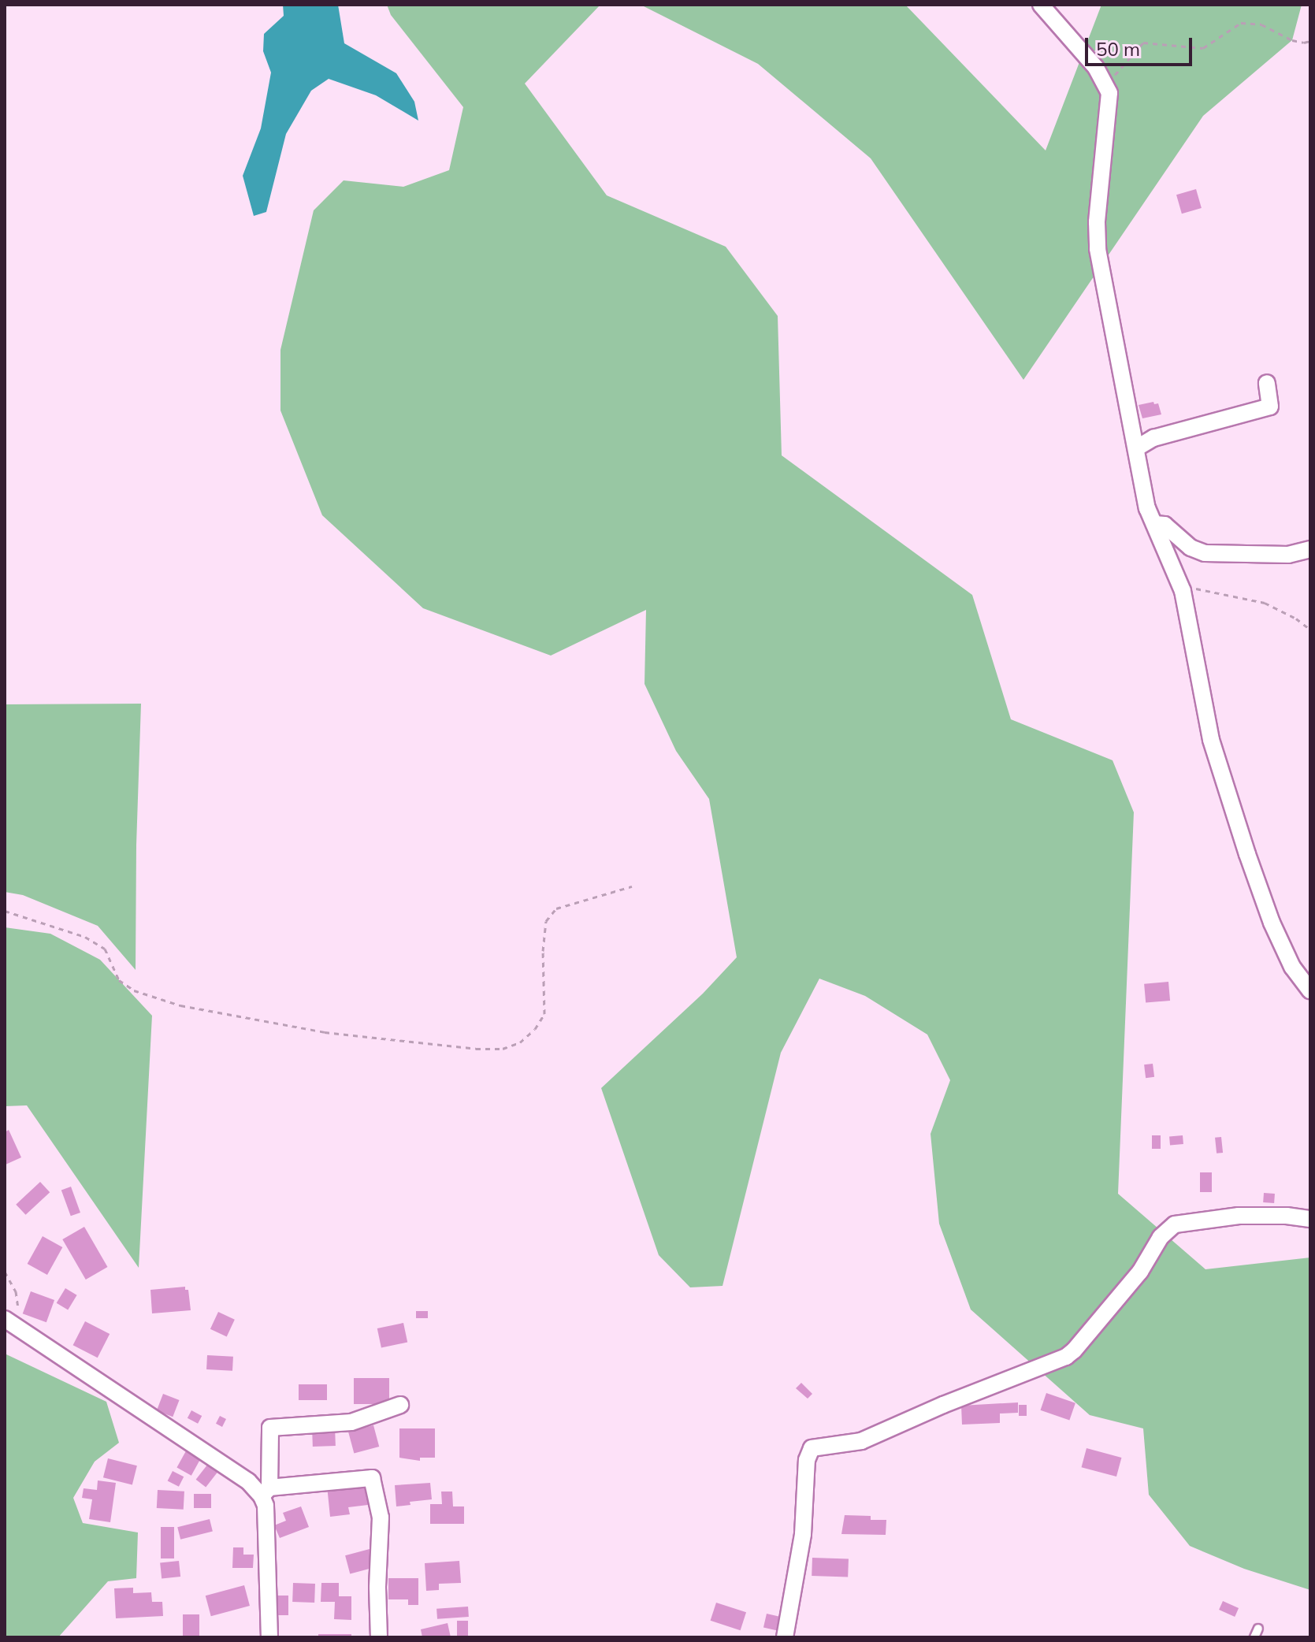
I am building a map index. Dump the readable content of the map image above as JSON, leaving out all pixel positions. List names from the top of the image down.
{
  "scale_bar": "50 m"
}
